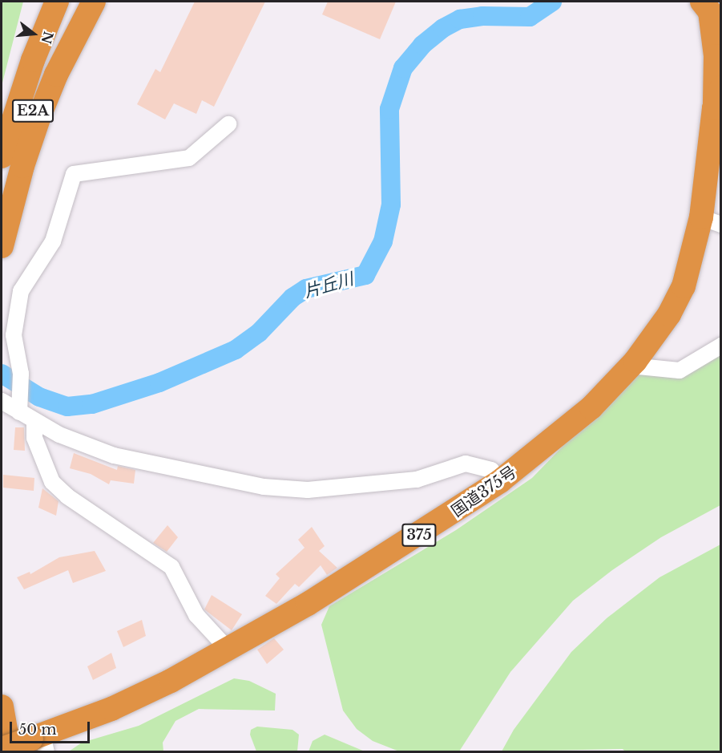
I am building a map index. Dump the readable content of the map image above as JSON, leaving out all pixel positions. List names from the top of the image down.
{
  "streets": {
    "highway": ["E2A", "国道375号", "375"]
  },
  "water": ["片丘川"],
  "scale_bar": "50 m",
  "north": "right"
}
